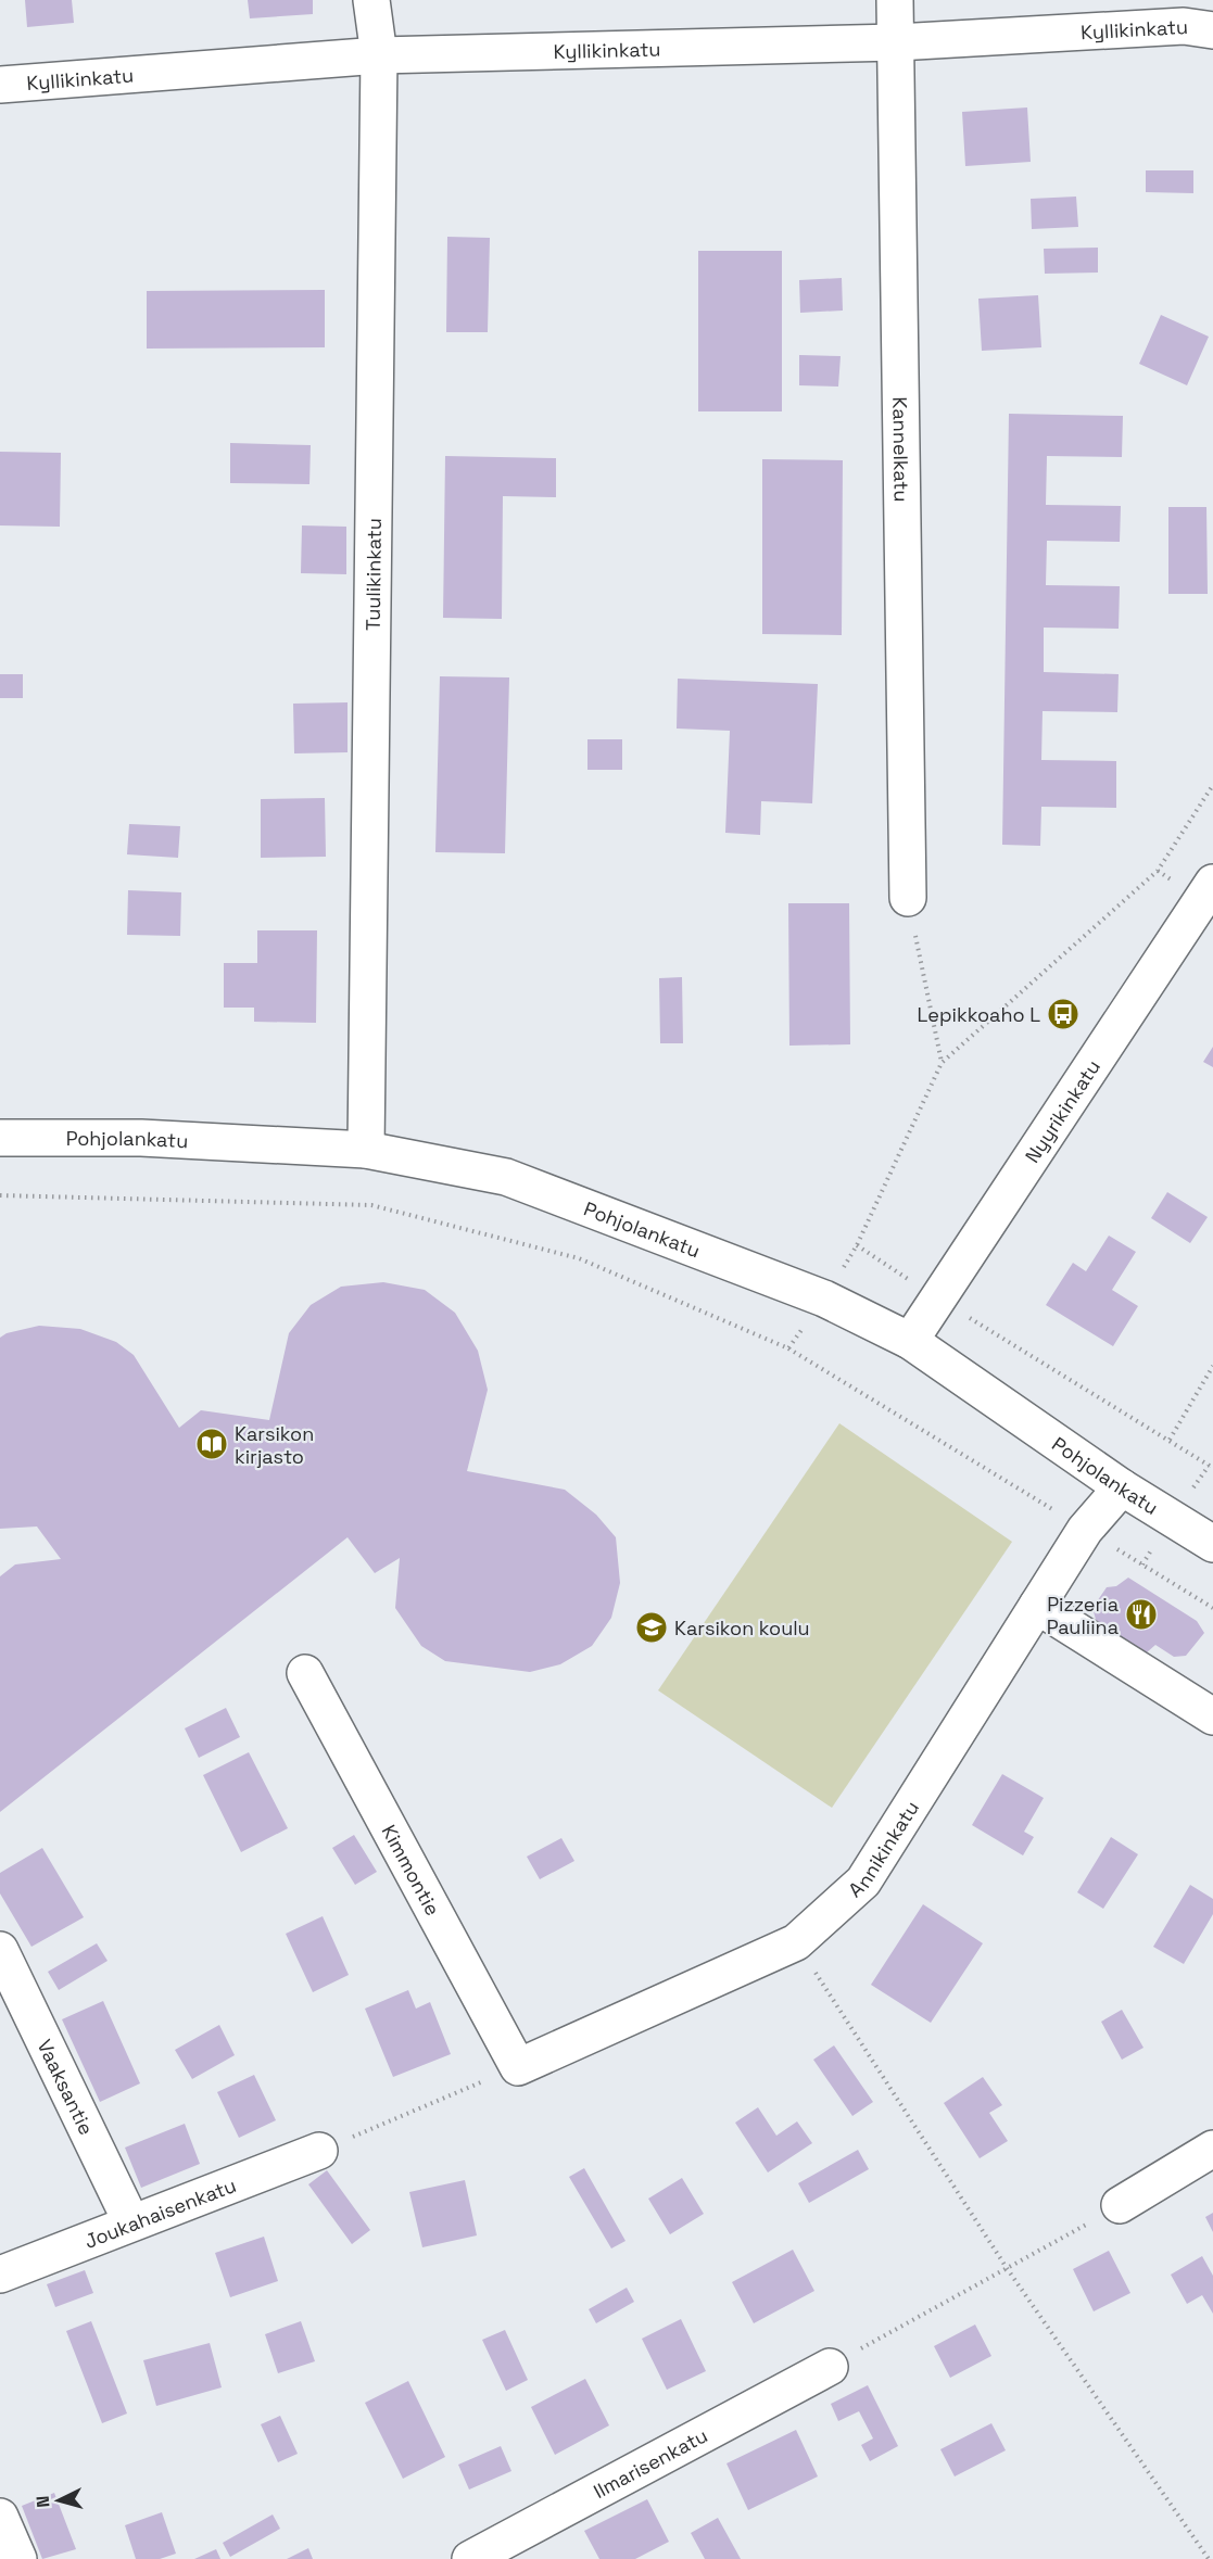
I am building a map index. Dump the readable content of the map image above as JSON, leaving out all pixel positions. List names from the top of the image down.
{
  "streets": {
    "street": [
      "Kyllikinkatu",
      "Kannelkatu",
      "Tuulikinkatu",
      "Nyyrikinkatu",
      "Pohjolankatu",
      "Annikinkatu",
      "Kimmontie",
      "Vaaksantie",
      "Joukahaisenkatu",
      "Ilmarisenkatu"
    ]
  },
  "crossings": [
    ["Kyllikinkatu", "Kannelkatu"],
    ["Kyllikinkatu", "Tuulikinkatu"],
    ["Tuulikinkatu", "Pohjolankatu"],
    ["Nyyrikinkatu", "Pohjolankatu"],
    ["Pohjolankatu", "Annikinkatu"],
    ["Annikinkatu", "Kimmontie"],
    ["Vaaksantie", "Joukahaisenkatu"]
  ],
  "places": {
    "bus stop": ["Lepikkoaho L"],
    "library": ["Karsikon kirjasto"],
    "restaurant": ["Pizzeria Pauliina"],
    "school or university": ["Karsikon koulu"]
  },
  "north": "left"
}
